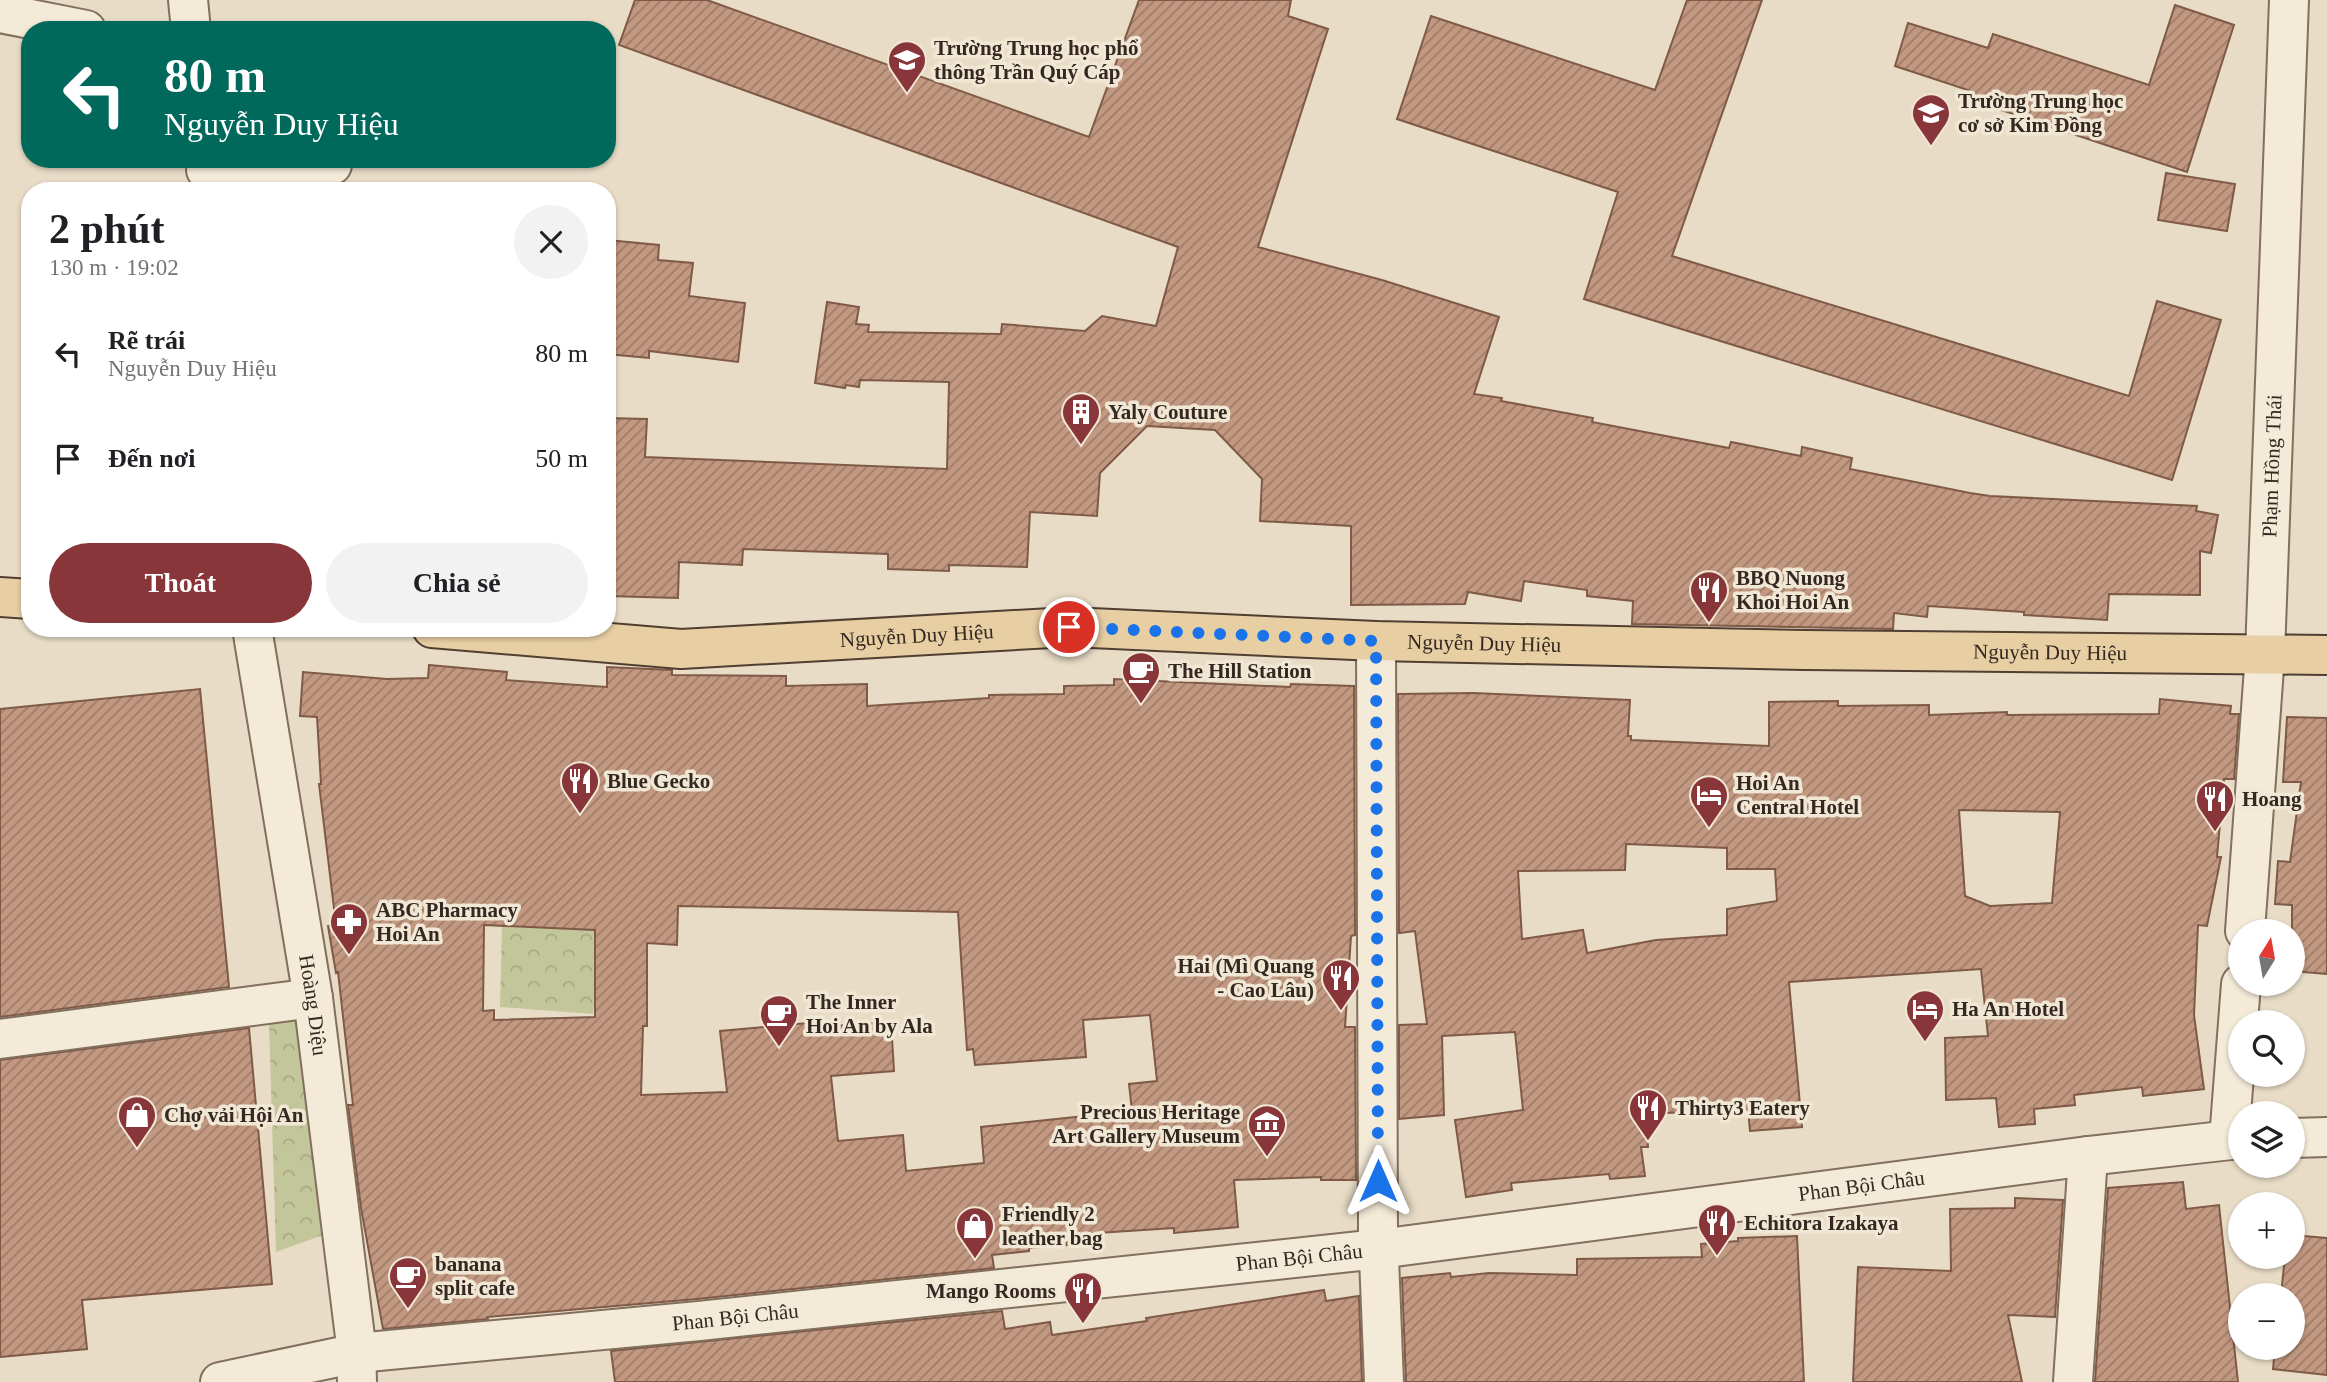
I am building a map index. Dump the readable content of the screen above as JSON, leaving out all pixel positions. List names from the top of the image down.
{
  "streets": {
    "main road": ["Nguyễn Duy Hiệu"],
    "street": ["Phạm Hồng Thái", "Hoàng Diệu", "Phan Bội Châu"]
  },
  "crossings": [
    ["Phạm Hồng Thái", "Nguyễn Duy Hiệu"],
    ["Hoàng Diệu", "Phan Bội Châu"]
  ],
  "places": {
    "school or university": ["Trường Trung học phổ thông Trần Quý Cáp", "Trường Trung học cơ sở Kim Đồng"],
    "building": ["Yaly Couture"],
    "restaurant": [
      "BBQ Nuong Khoi Hoi An",
      "Blue Gecko",
      "Hoang",
      "Hai (Mì Quang - Cao Lâu)",
      "Thirty3 Eatery",
      "Echitora Izakaya",
      "Mango Rooms"
    ],
    "cafe": ["The Hill Station", "The Inner Hoi An by Ala", "banana split cafe"],
    "hotel": ["Hoi An Central Hotel", "Ha An Hotel"],
    "pharmacy": ["ABC Pharmacy Hoi An"],
    "shop": ["Chợ vải Hội An", "Friendly 2 leather bag"],
    "museum": ["Precious Heritage Art Gallery Museum"]
  },
  "north": "top",
  "page": {
    "turn": ["80 m", "Nguyễn Duy Hiệu"],
    "heading": ["2 phút", "130 m · 19:02"],
    "list": [
      {
        "name": "Rẽ trái",
        "note": "Nguyễn Duy Hiệu",
        "value": "80 m"
      },
      {
        "name": "Đến nơi",
        "value": "50 m"
      }
    ],
    "buttons": ["Thoát", "Chia sẻ"],
    "map_buttons": ["+", "−"]
  }
}
